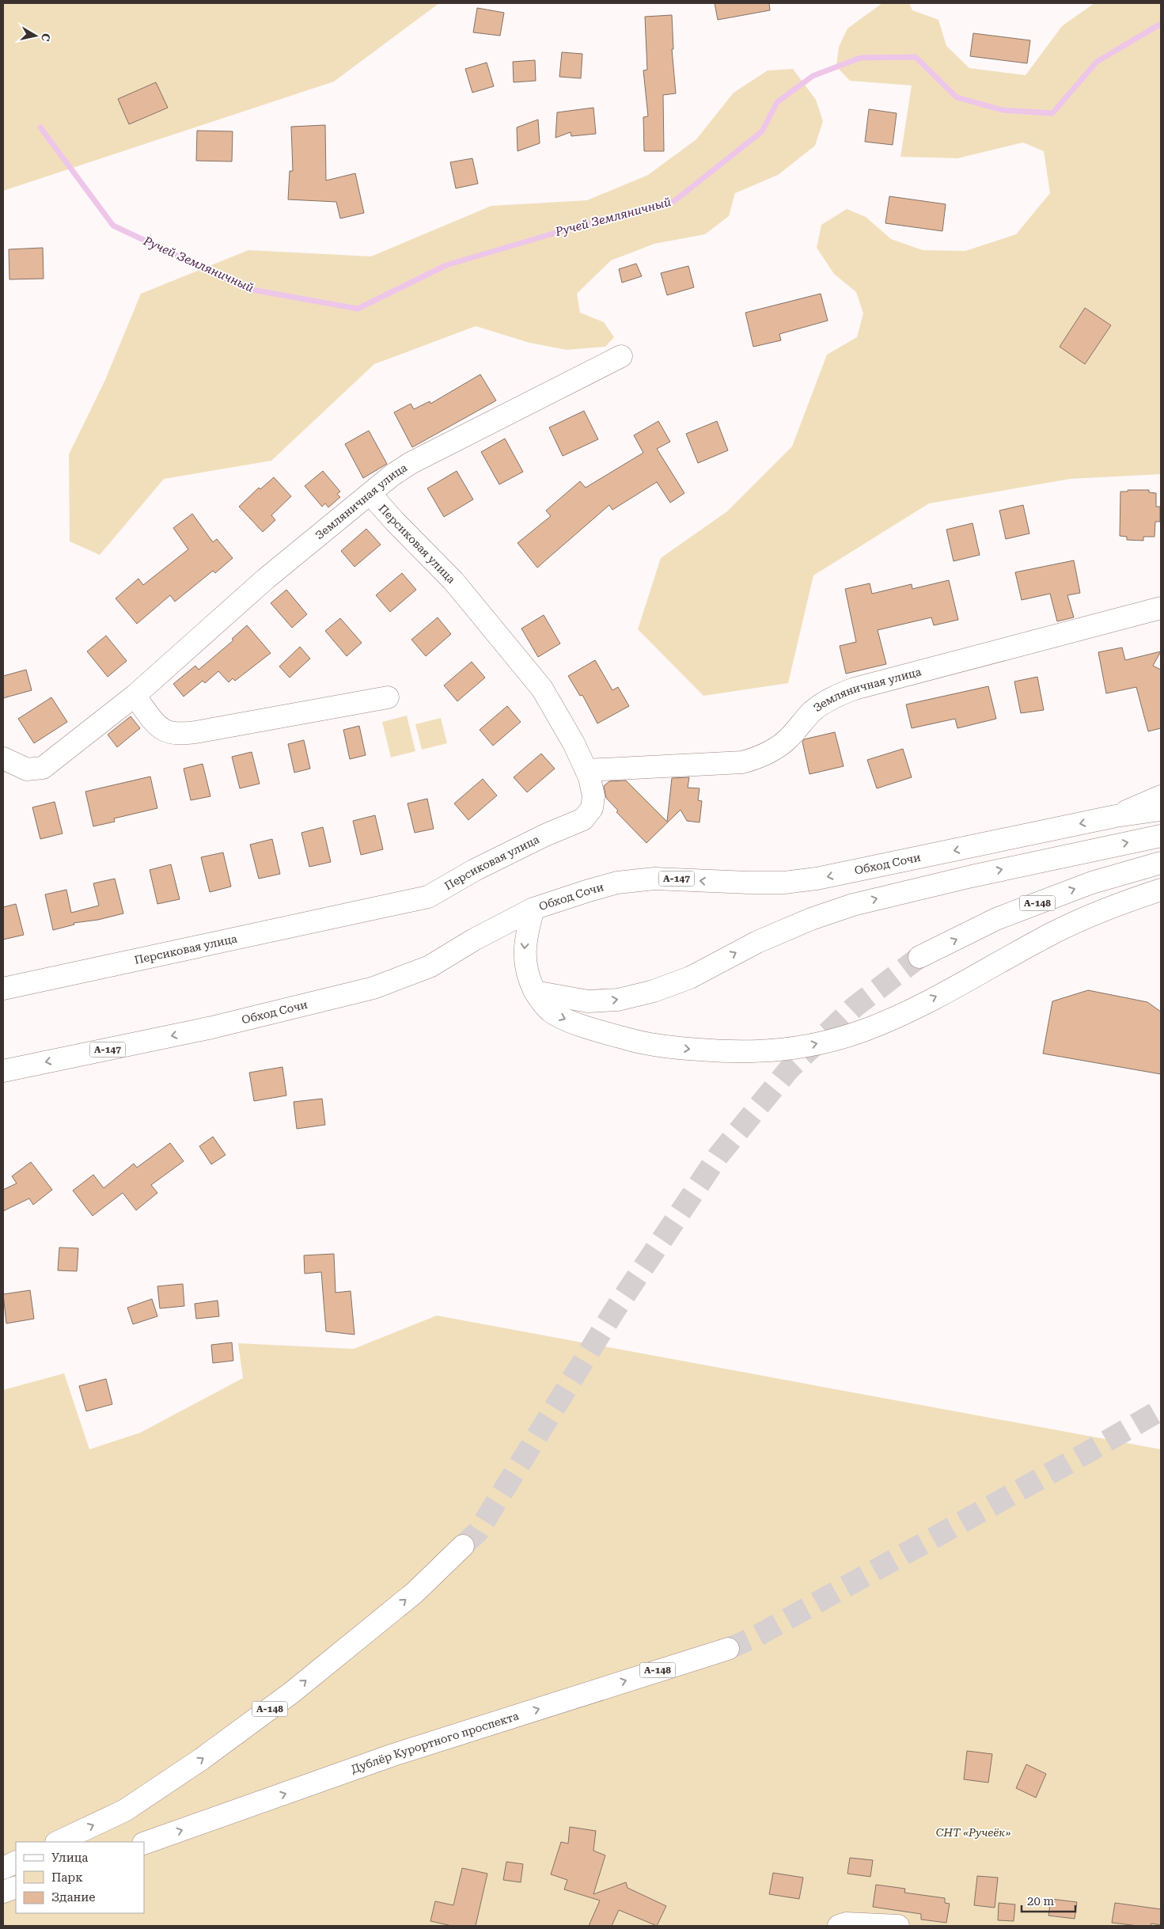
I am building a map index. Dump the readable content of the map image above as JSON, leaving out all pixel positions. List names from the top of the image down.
{
  "streets": {
    "main road": [
      "Земляничная улица",
      "Персиковая улица",
      "Обход Сочи",
      "А-147",
      "А-148",
      "Дублёр Курортного проспекта"
    ]
  },
  "crossings": [
    ["Земляничная улица", "Персиковая улица"]
  ],
  "water": ["Ручей Земляничный"],
  "parks": ["СНТ «Ручеёк»"],
  "legend": ["Улица", "Парк", "Здание"],
  "scale_bar": "20 m",
  "north": "right"
}
